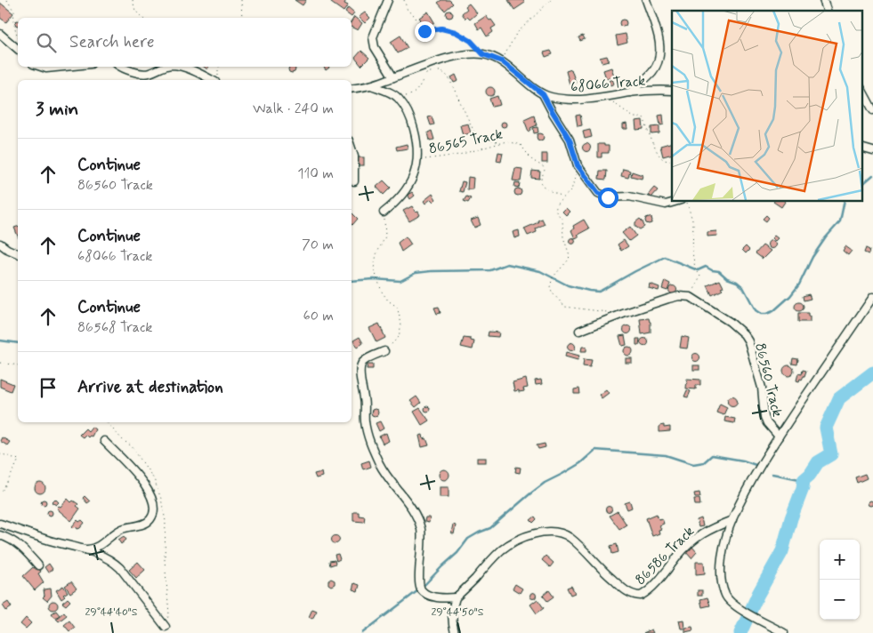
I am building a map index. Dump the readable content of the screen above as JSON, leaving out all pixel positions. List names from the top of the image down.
{
  "streets": {
    "street": ["68066 Track", "86560 Track", "86586 Track"],
    "path": ["86565 Track"]
  },
  "page": {
    "search": "Search here",
    "heading": ["3 min", "Walk · 240 m"],
    "list": [
      ["Continue", "86560 Track", "110 m"],
      ["Continue", "68066 Track", "70 m"],
      ["Continue", "86568 Track", "60 m"],
      "Arrive at destination"
    ],
    "map_buttons": ["+", "−"]
  },
  "coordinates": ["29°44'40\"S", "29°44'50\"S"]
}
